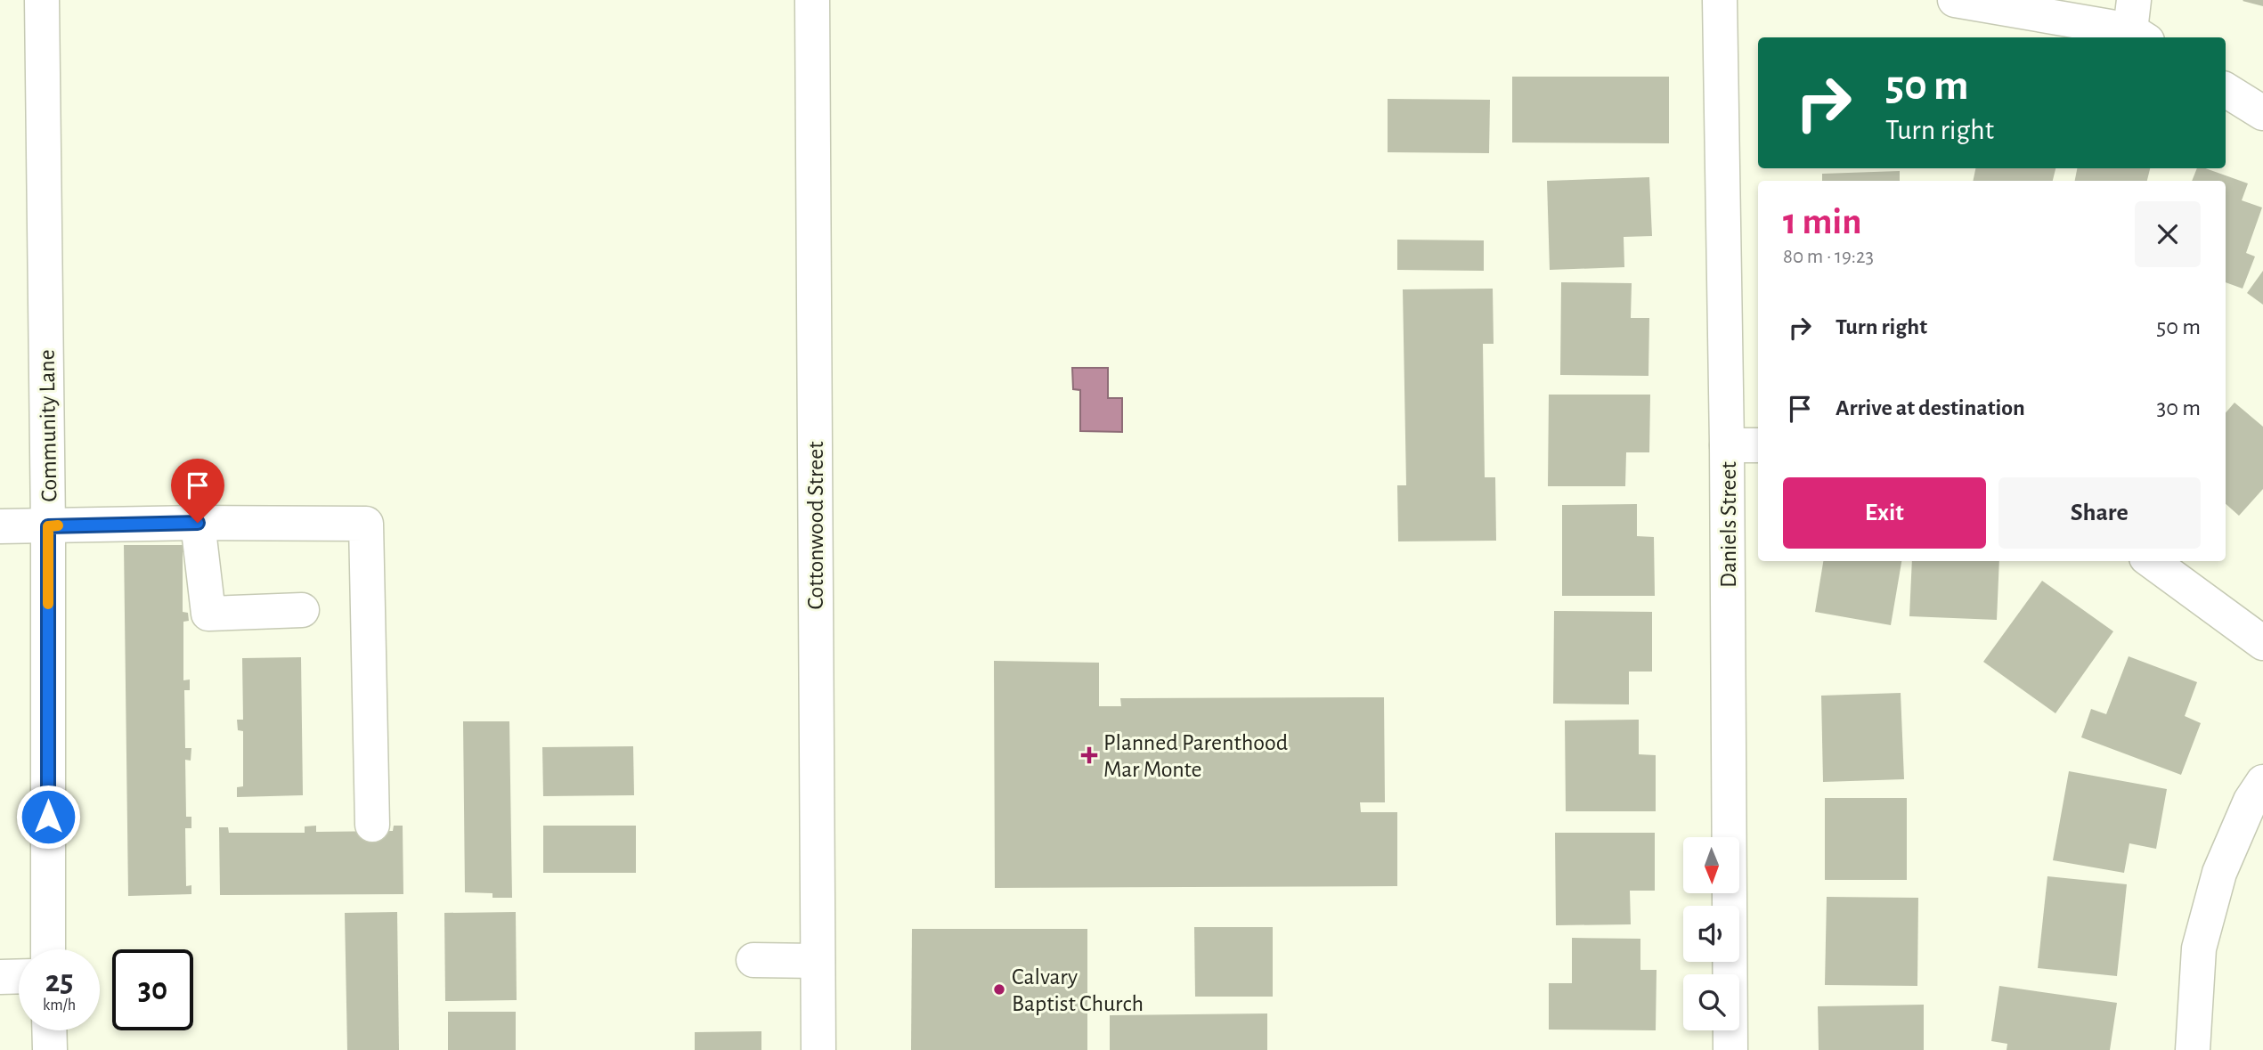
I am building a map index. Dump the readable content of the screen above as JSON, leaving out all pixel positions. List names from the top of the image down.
{
  "streets": {
    "street": ["Community Lane", "Daniels Street", "Cottonwood Street"]
  },
  "places": {
    "health": ["Planned Parenthood Mar Monte"],
    "other": ["Calvary Baptist Church"]
  },
  "north": "bottom",
  "page": {
    "turn": ["50 m", "Turn right"],
    "heading": ["1 min", "80 m · 19:23"],
    "list": [
      {
        "name": "Turn right",
        "value": "50 m"
      },
      {
        "name": "Arrive at destination",
        "value": "30 m"
      }
    ],
    "buttons": ["Exit", "Share"],
    "speed": "25 km/h",
    "limit": "30"
  }
}
